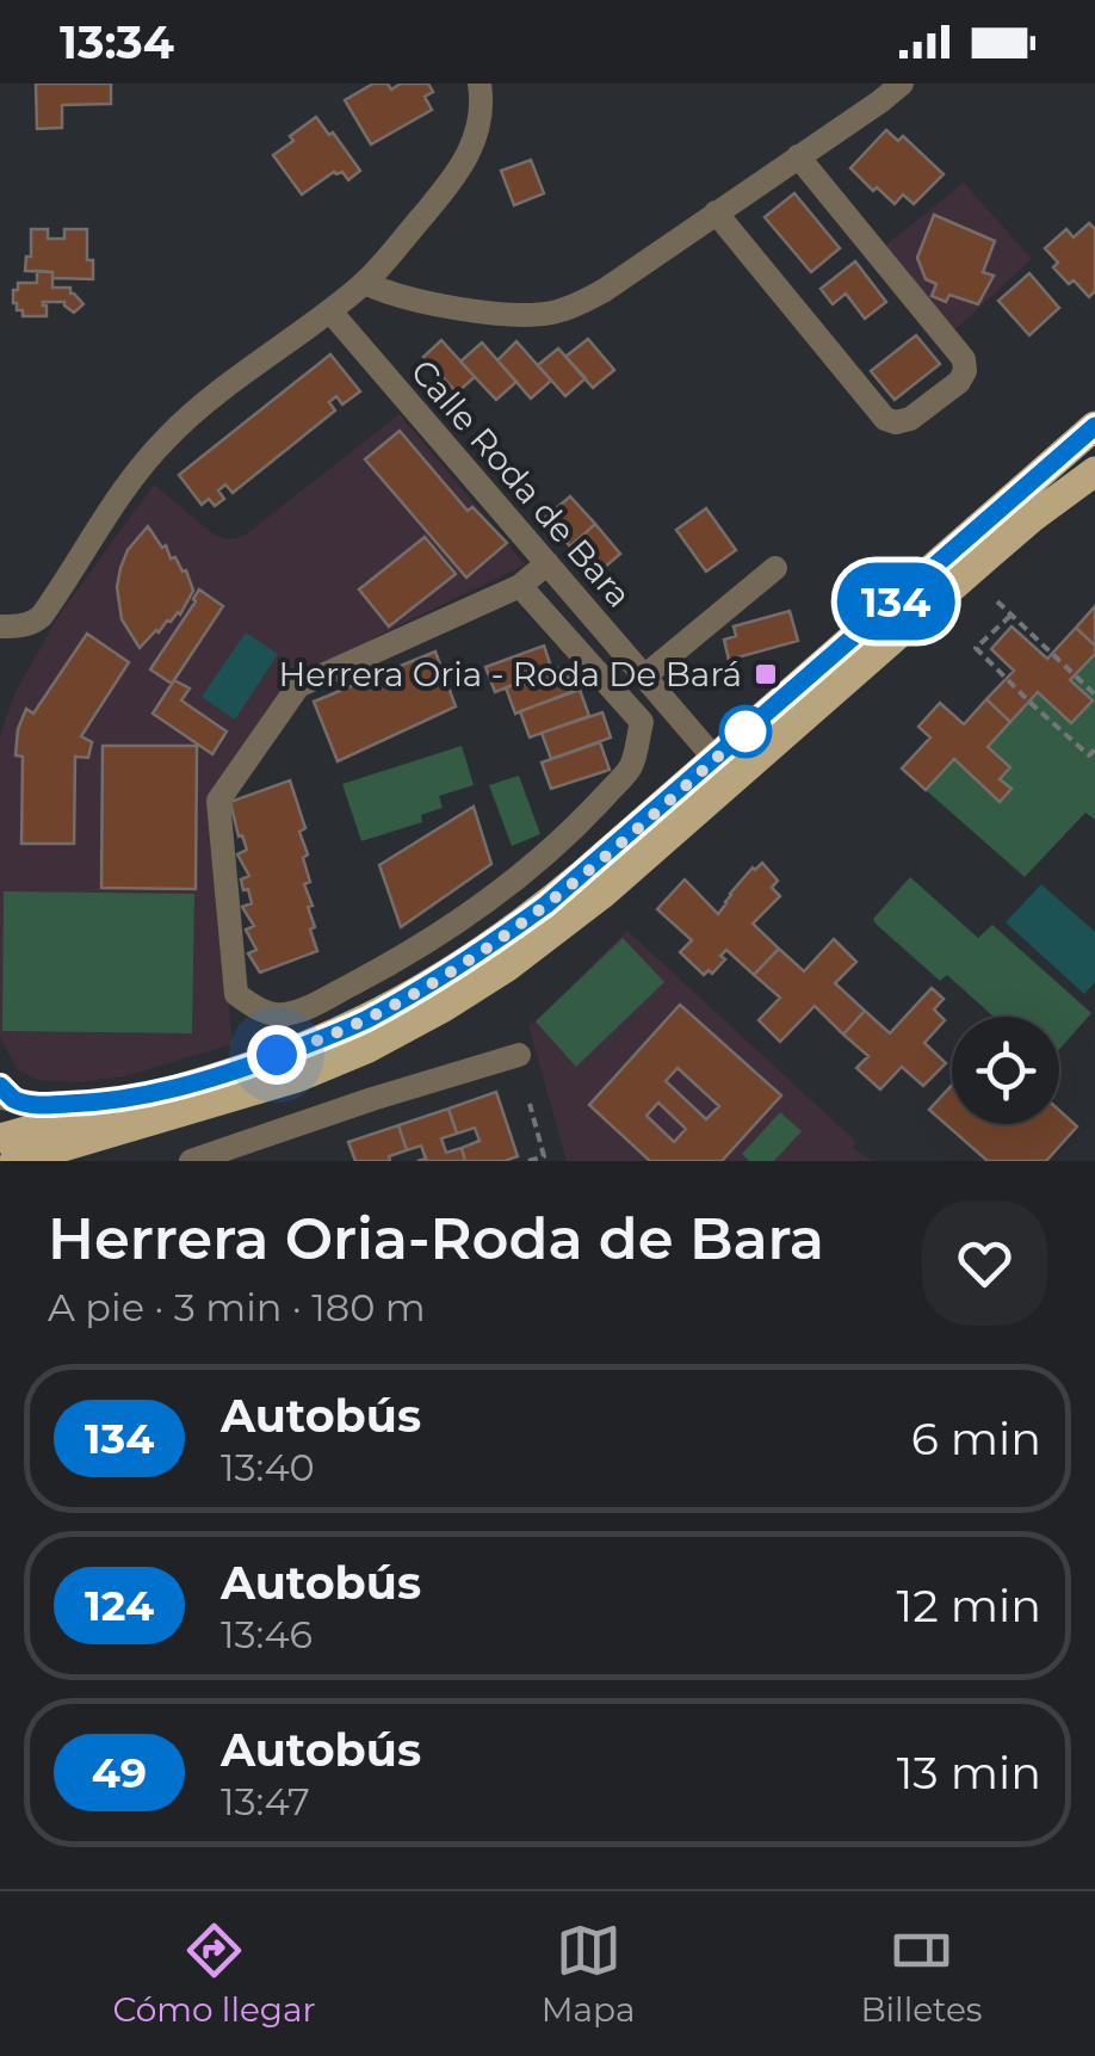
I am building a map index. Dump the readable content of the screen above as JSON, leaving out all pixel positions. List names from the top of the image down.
{
  "streets": {
    "street": ["Calle Roda de Bara"]
  },
  "places": {
    "transit": ["Herrera Oria - Roda De Bará"]
  },
  "lines": ["bus line 134"],
  "page": {
    "status": "13:34",
    "on_map": "134",
    "heading": ["Herrera Oria-Roda de Bara", "A pie · 3 min · 180 m"],
    "list": [
      {
        "mark": "134",
        "name": "Autobús",
        "note": "13:40",
        "value": "6 min"
      },
      {
        "mark": "124",
        "name": "Autobús",
        "note": "13:46",
        "value": "12 min"
      },
      {
        "mark": "49",
        "name": "Autobús",
        "note": "13:47",
        "value": "13 min"
      }
    ],
    "tabs": ["Cómo llegar", "Mapa", "Billetes"]
  }
}
